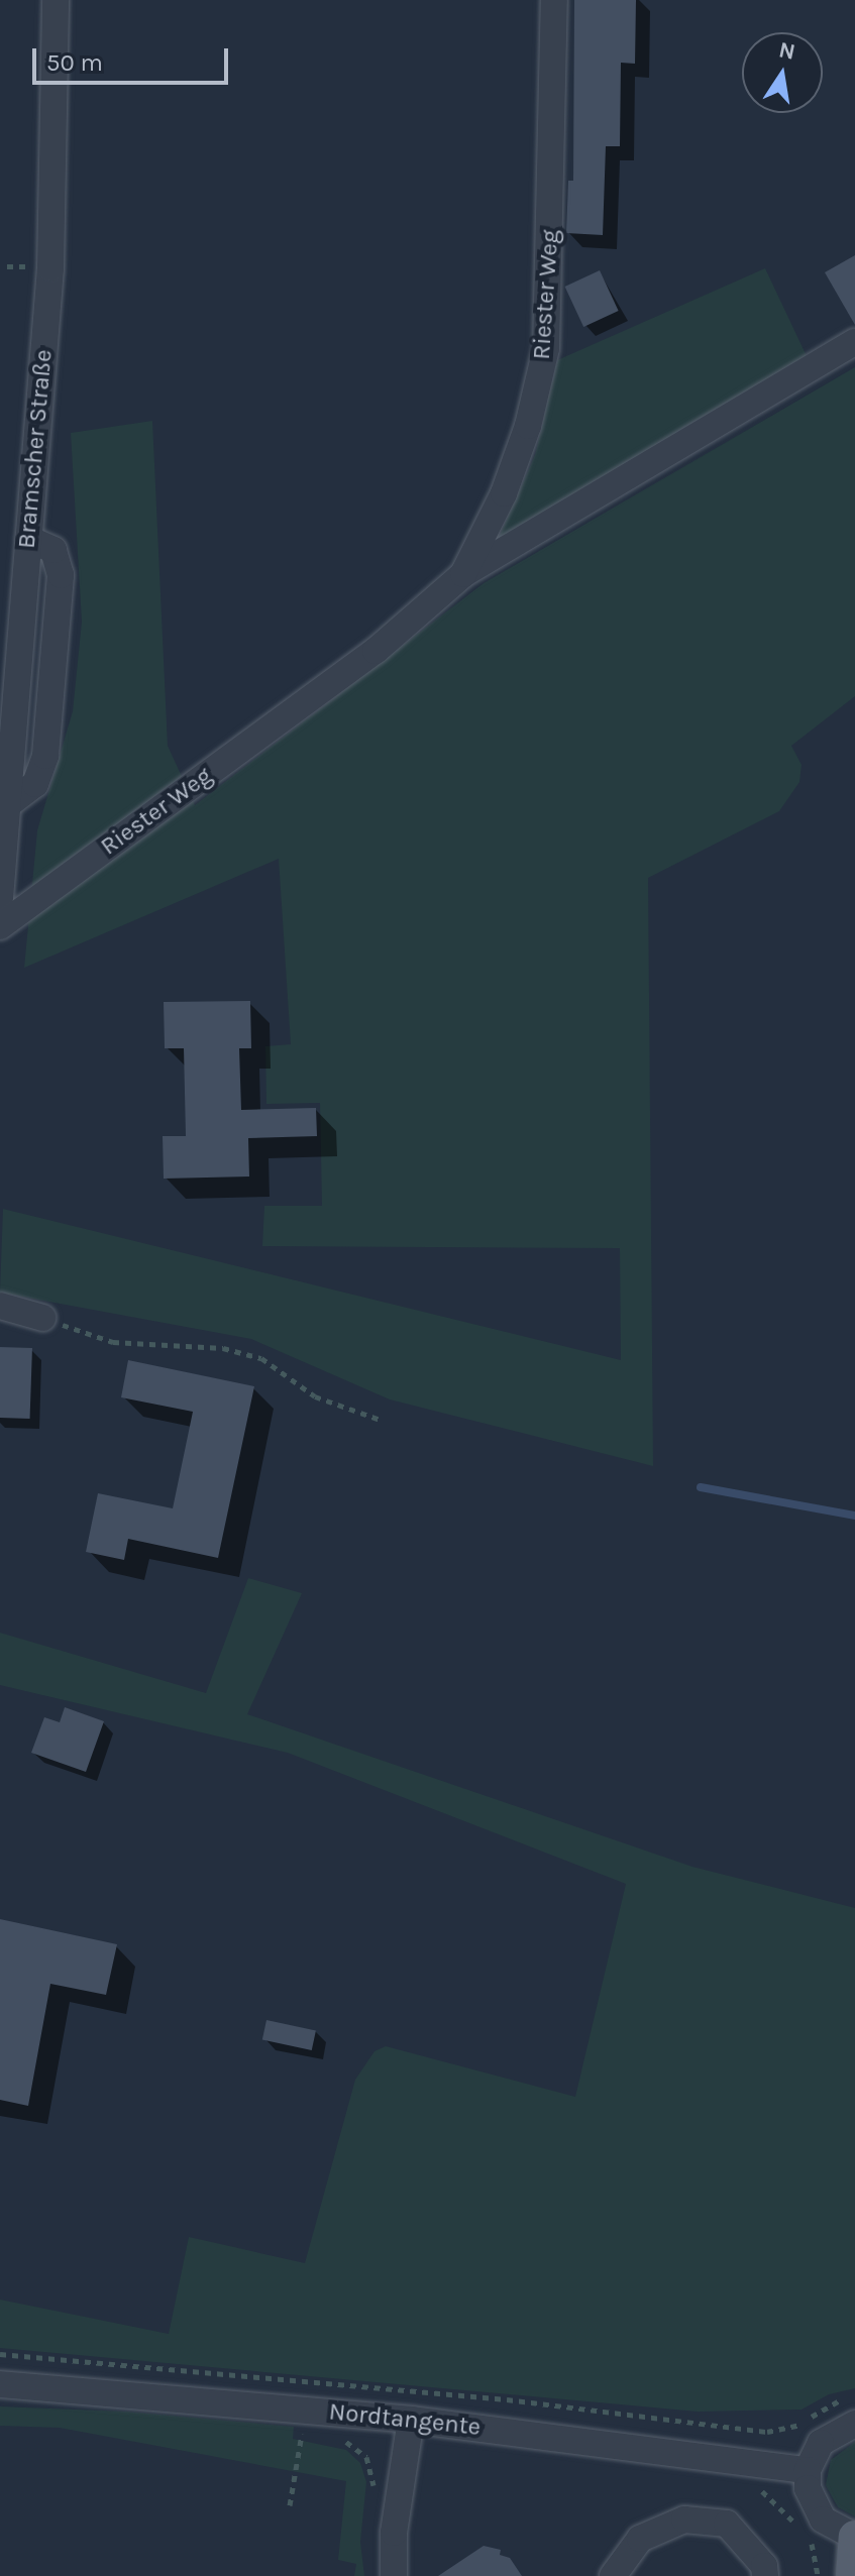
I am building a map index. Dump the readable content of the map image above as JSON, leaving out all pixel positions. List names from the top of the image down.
{
  "streets": {
    "street": ["Riester Weg", "Bramscher Straße", "Nordtangente"]
  },
  "scale_bar": "50 m",
  "north": "top"
}
